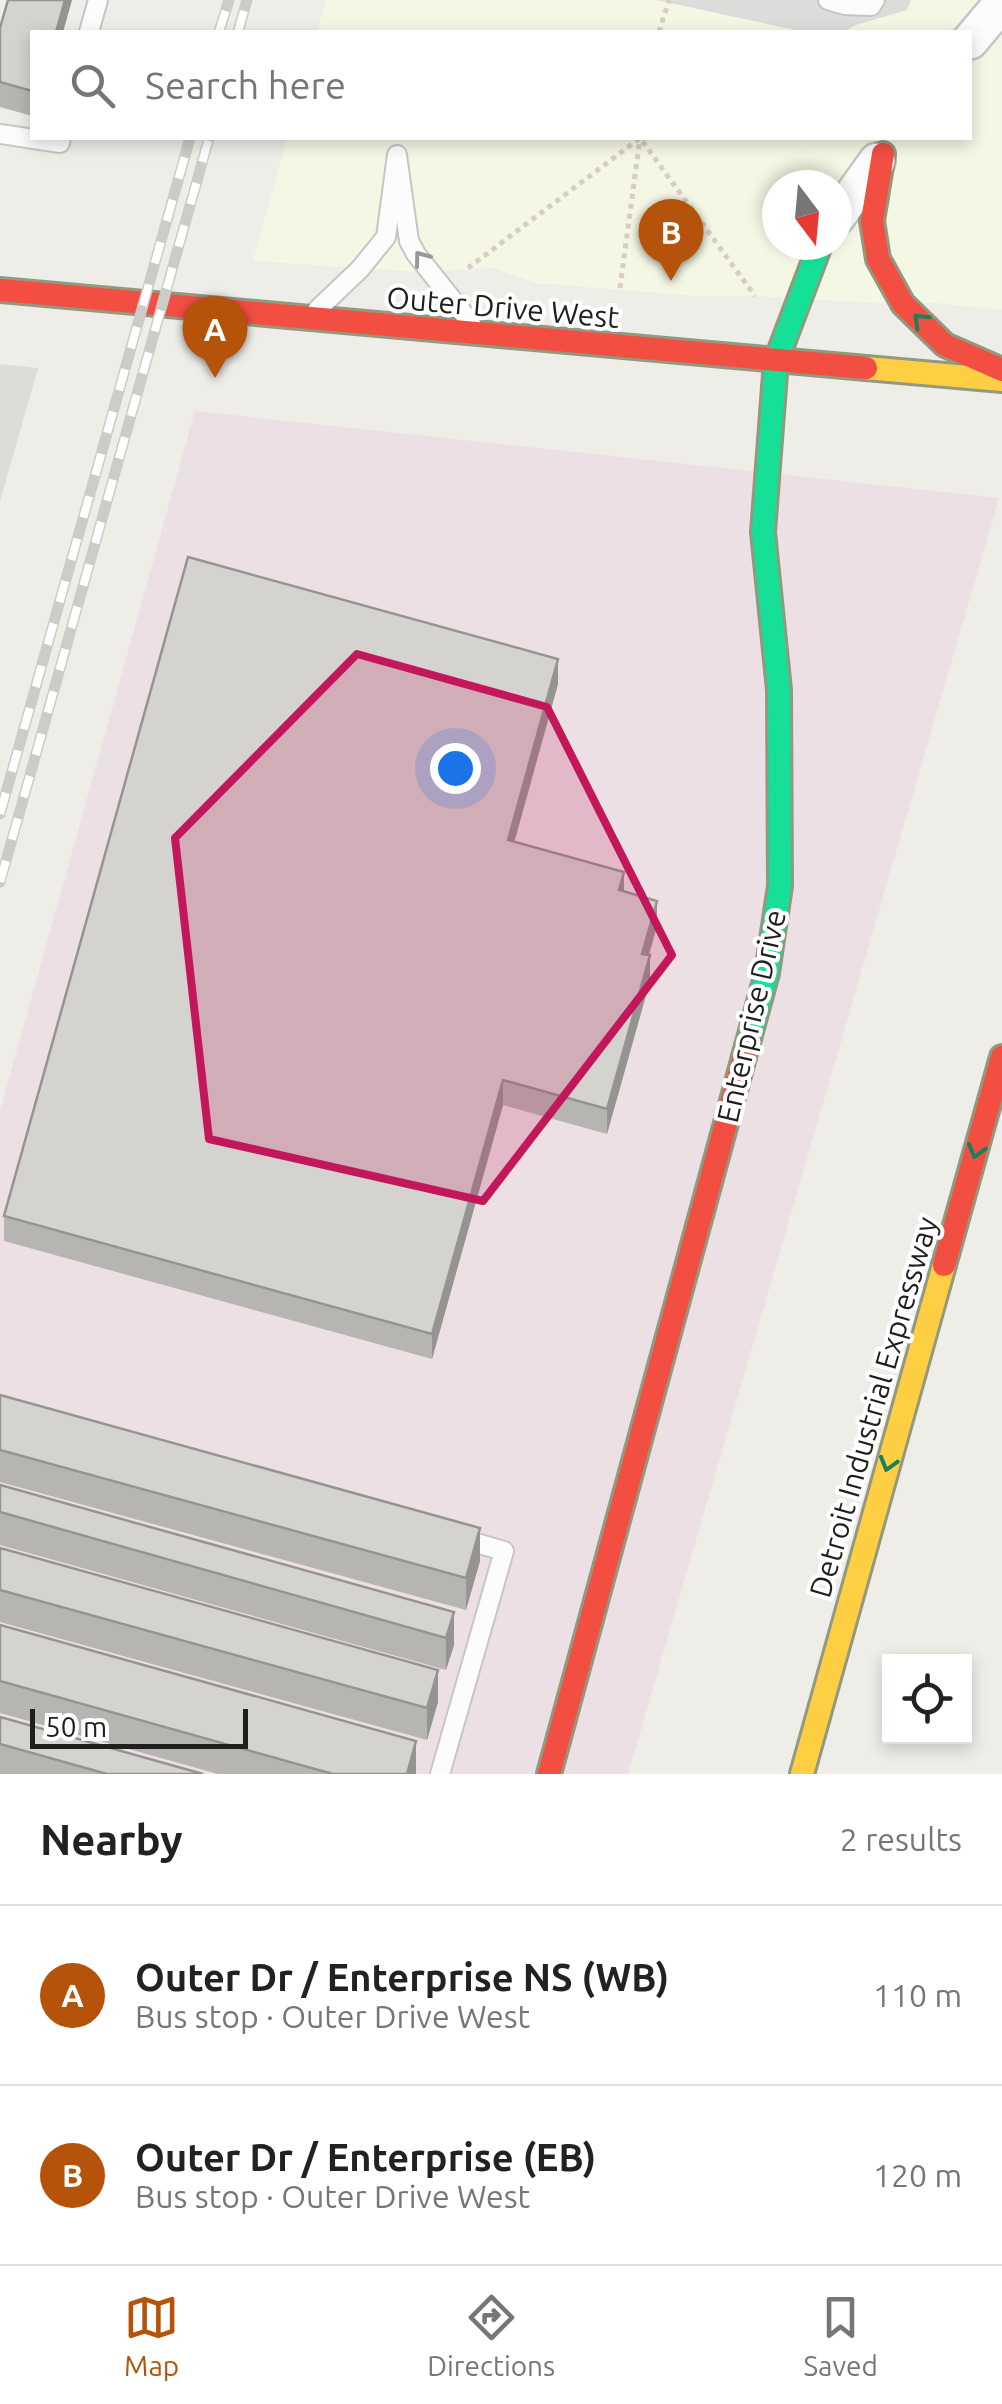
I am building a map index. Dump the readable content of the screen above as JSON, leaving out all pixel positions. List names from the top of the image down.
{
  "streets": {
    "main road": ["Outer Drive West", "Enterprise Drive", "Detroit Industrial Expressway"]
  },
  "crossings": [
    ["Outer Drive West", "Enterprise Drive"]
  ],
  "one_way": ["Detroit Industrial Expressway"],
  "scale_bar": "50 m",
  "north": "bottom",
  "page": {
    "search": "Search here",
    "pins": ["B", "A"],
    "scale": "50 m",
    "heading": ["Nearby", "2 results"],
    "list": [
      {
        "mark": "A",
        "name": "Outer Dr / Enterprise NS (WB)",
        "note": "Bus stop · Outer Drive West",
        "value": "110 m"
      },
      {
        "mark": "B",
        "name": "Outer Dr / Enterprise (EB)",
        "note": "Bus stop · Outer Drive West",
        "value": "120 m"
      }
    ],
    "nav": ["Map", "Directions", "Saved"]
  }
}
